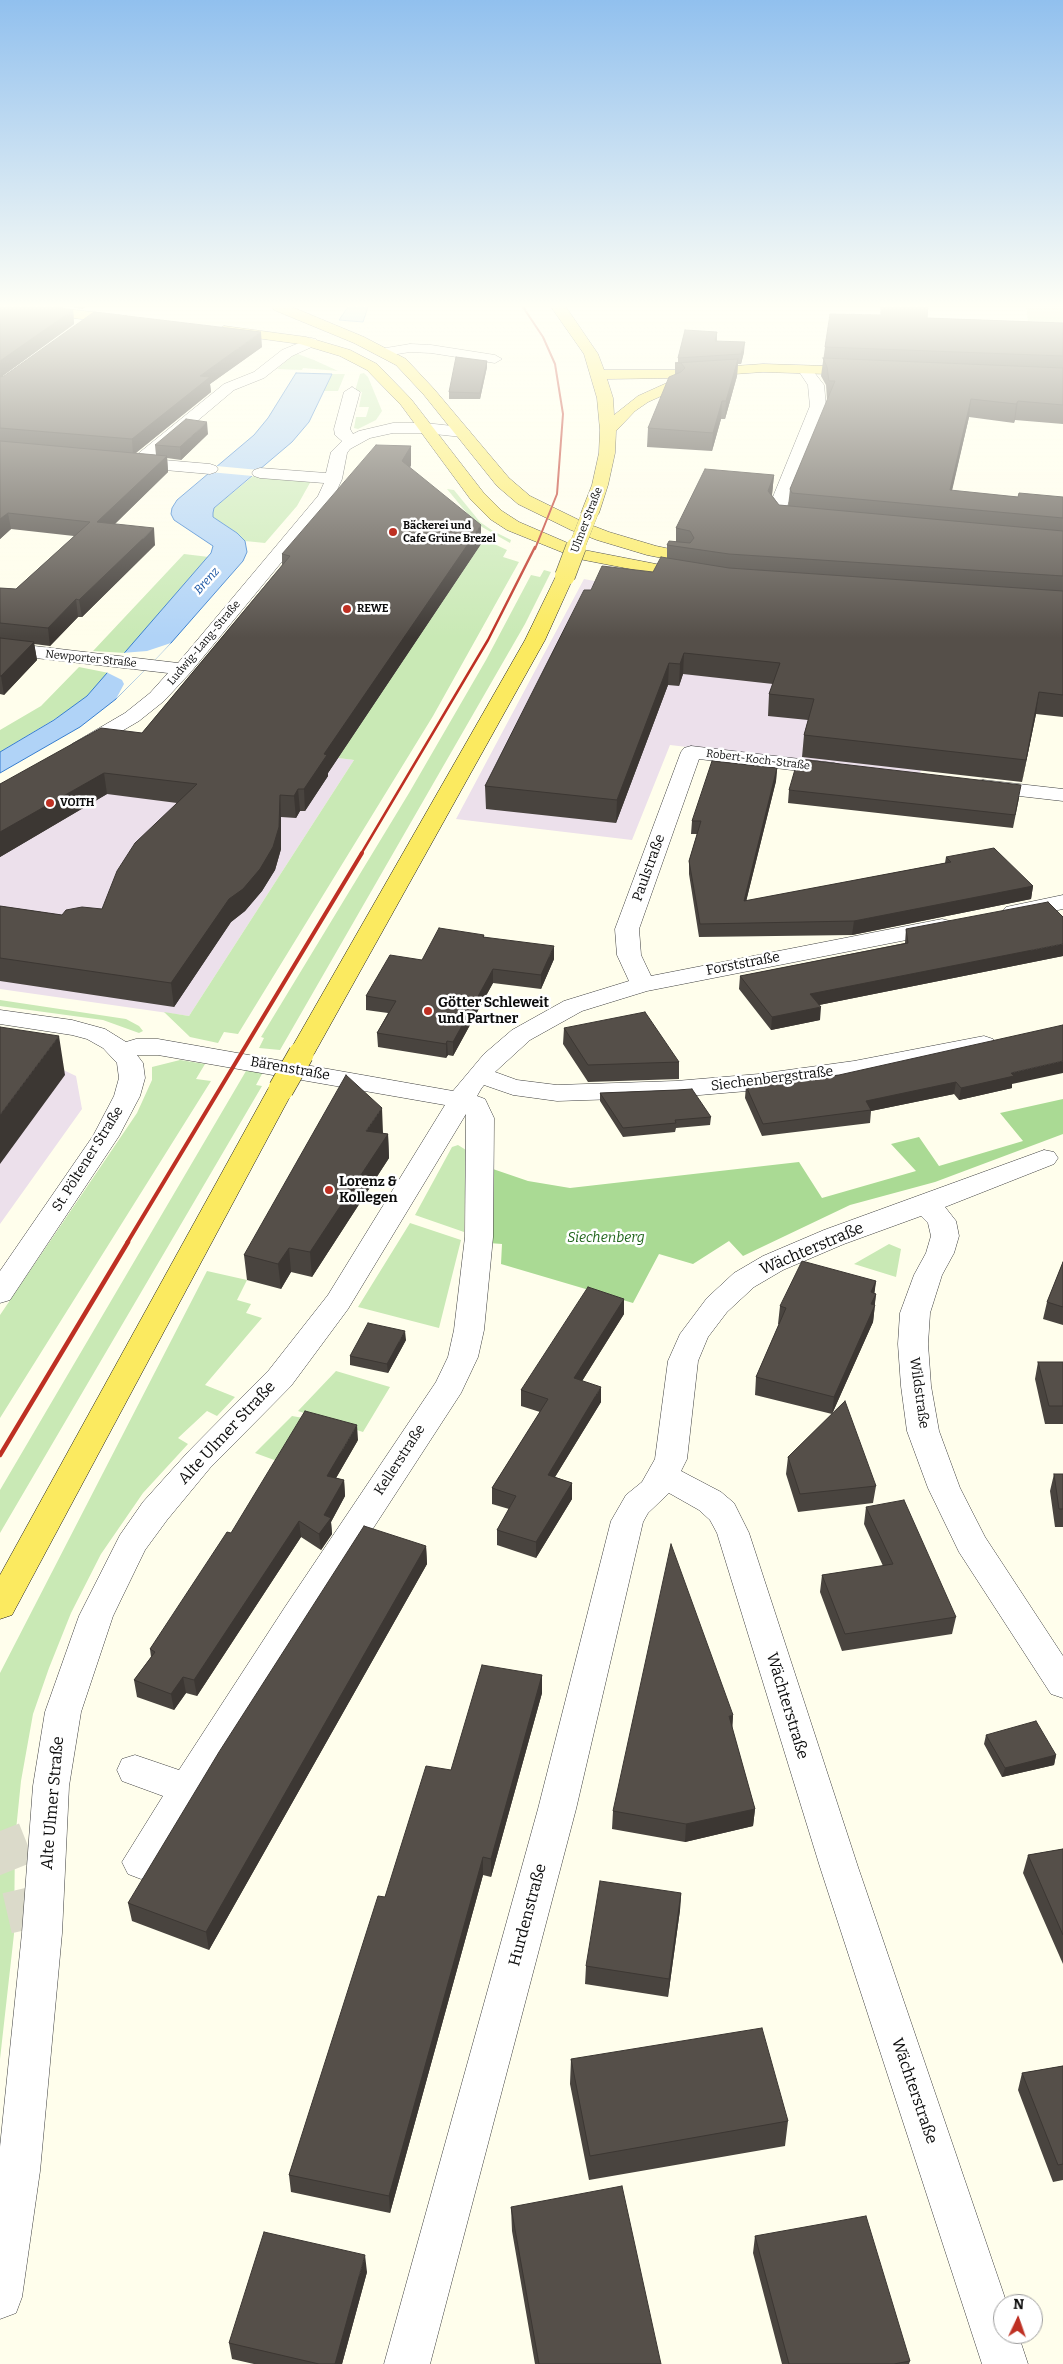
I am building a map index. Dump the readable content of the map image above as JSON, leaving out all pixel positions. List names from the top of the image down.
{
  "streets": {
    "main road": ["Ulmer Straße"],
    "street": [
      "Ludwig-Lang-Straße",
      "Newporter Straße",
      "Robert-Koch-Straße",
      "Paulstraße",
      "Forststraße",
      "Bärenstraße",
      "Siechenbergstraße",
      "St. Pöltener Straße",
      "Wächterstraße",
      "Wildstraße",
      "Alte Ulmer Straße",
      "Kellerstraße",
      "Hurdenstraße"
    ]
  },
  "crossings": [
    ["Ludwig-Lang-Straße", "Newporter Straße"],
    ["Robert-Koch-Straße", "Paulstraße"],
    ["Paulstraße", "Forststraße"],
    ["Forststraße", "Bärenstraße"],
    ["Forststraße", "Siechenbergstraße"],
    ["Forststraße", "Alte Ulmer Straße"],
    ["Forststraße", "Kellerstraße"],
    ["Bärenstraße", "St. Pöltener Straße"],
    ["Bärenstraße", "Alte Ulmer Straße"],
    ["Bärenstraße", "Kellerstraße"],
    ["Wächterstraße", "Wildstraße"],
    ["Wächterstraße", "Hurdenstraße"],
    ["Alte Ulmer Straße", "Kellerstraße"]
  ],
  "water": ["Brenz"],
  "parks": ["Siechenberg"],
  "places": [
    "Bäckerei und Cafe Grüne Brezel",
    "REWE",
    "VOITH",
    "Götter Schleweit und Partner",
    "Lorenz & Kollegen"
  ],
  "north": "top"
}
